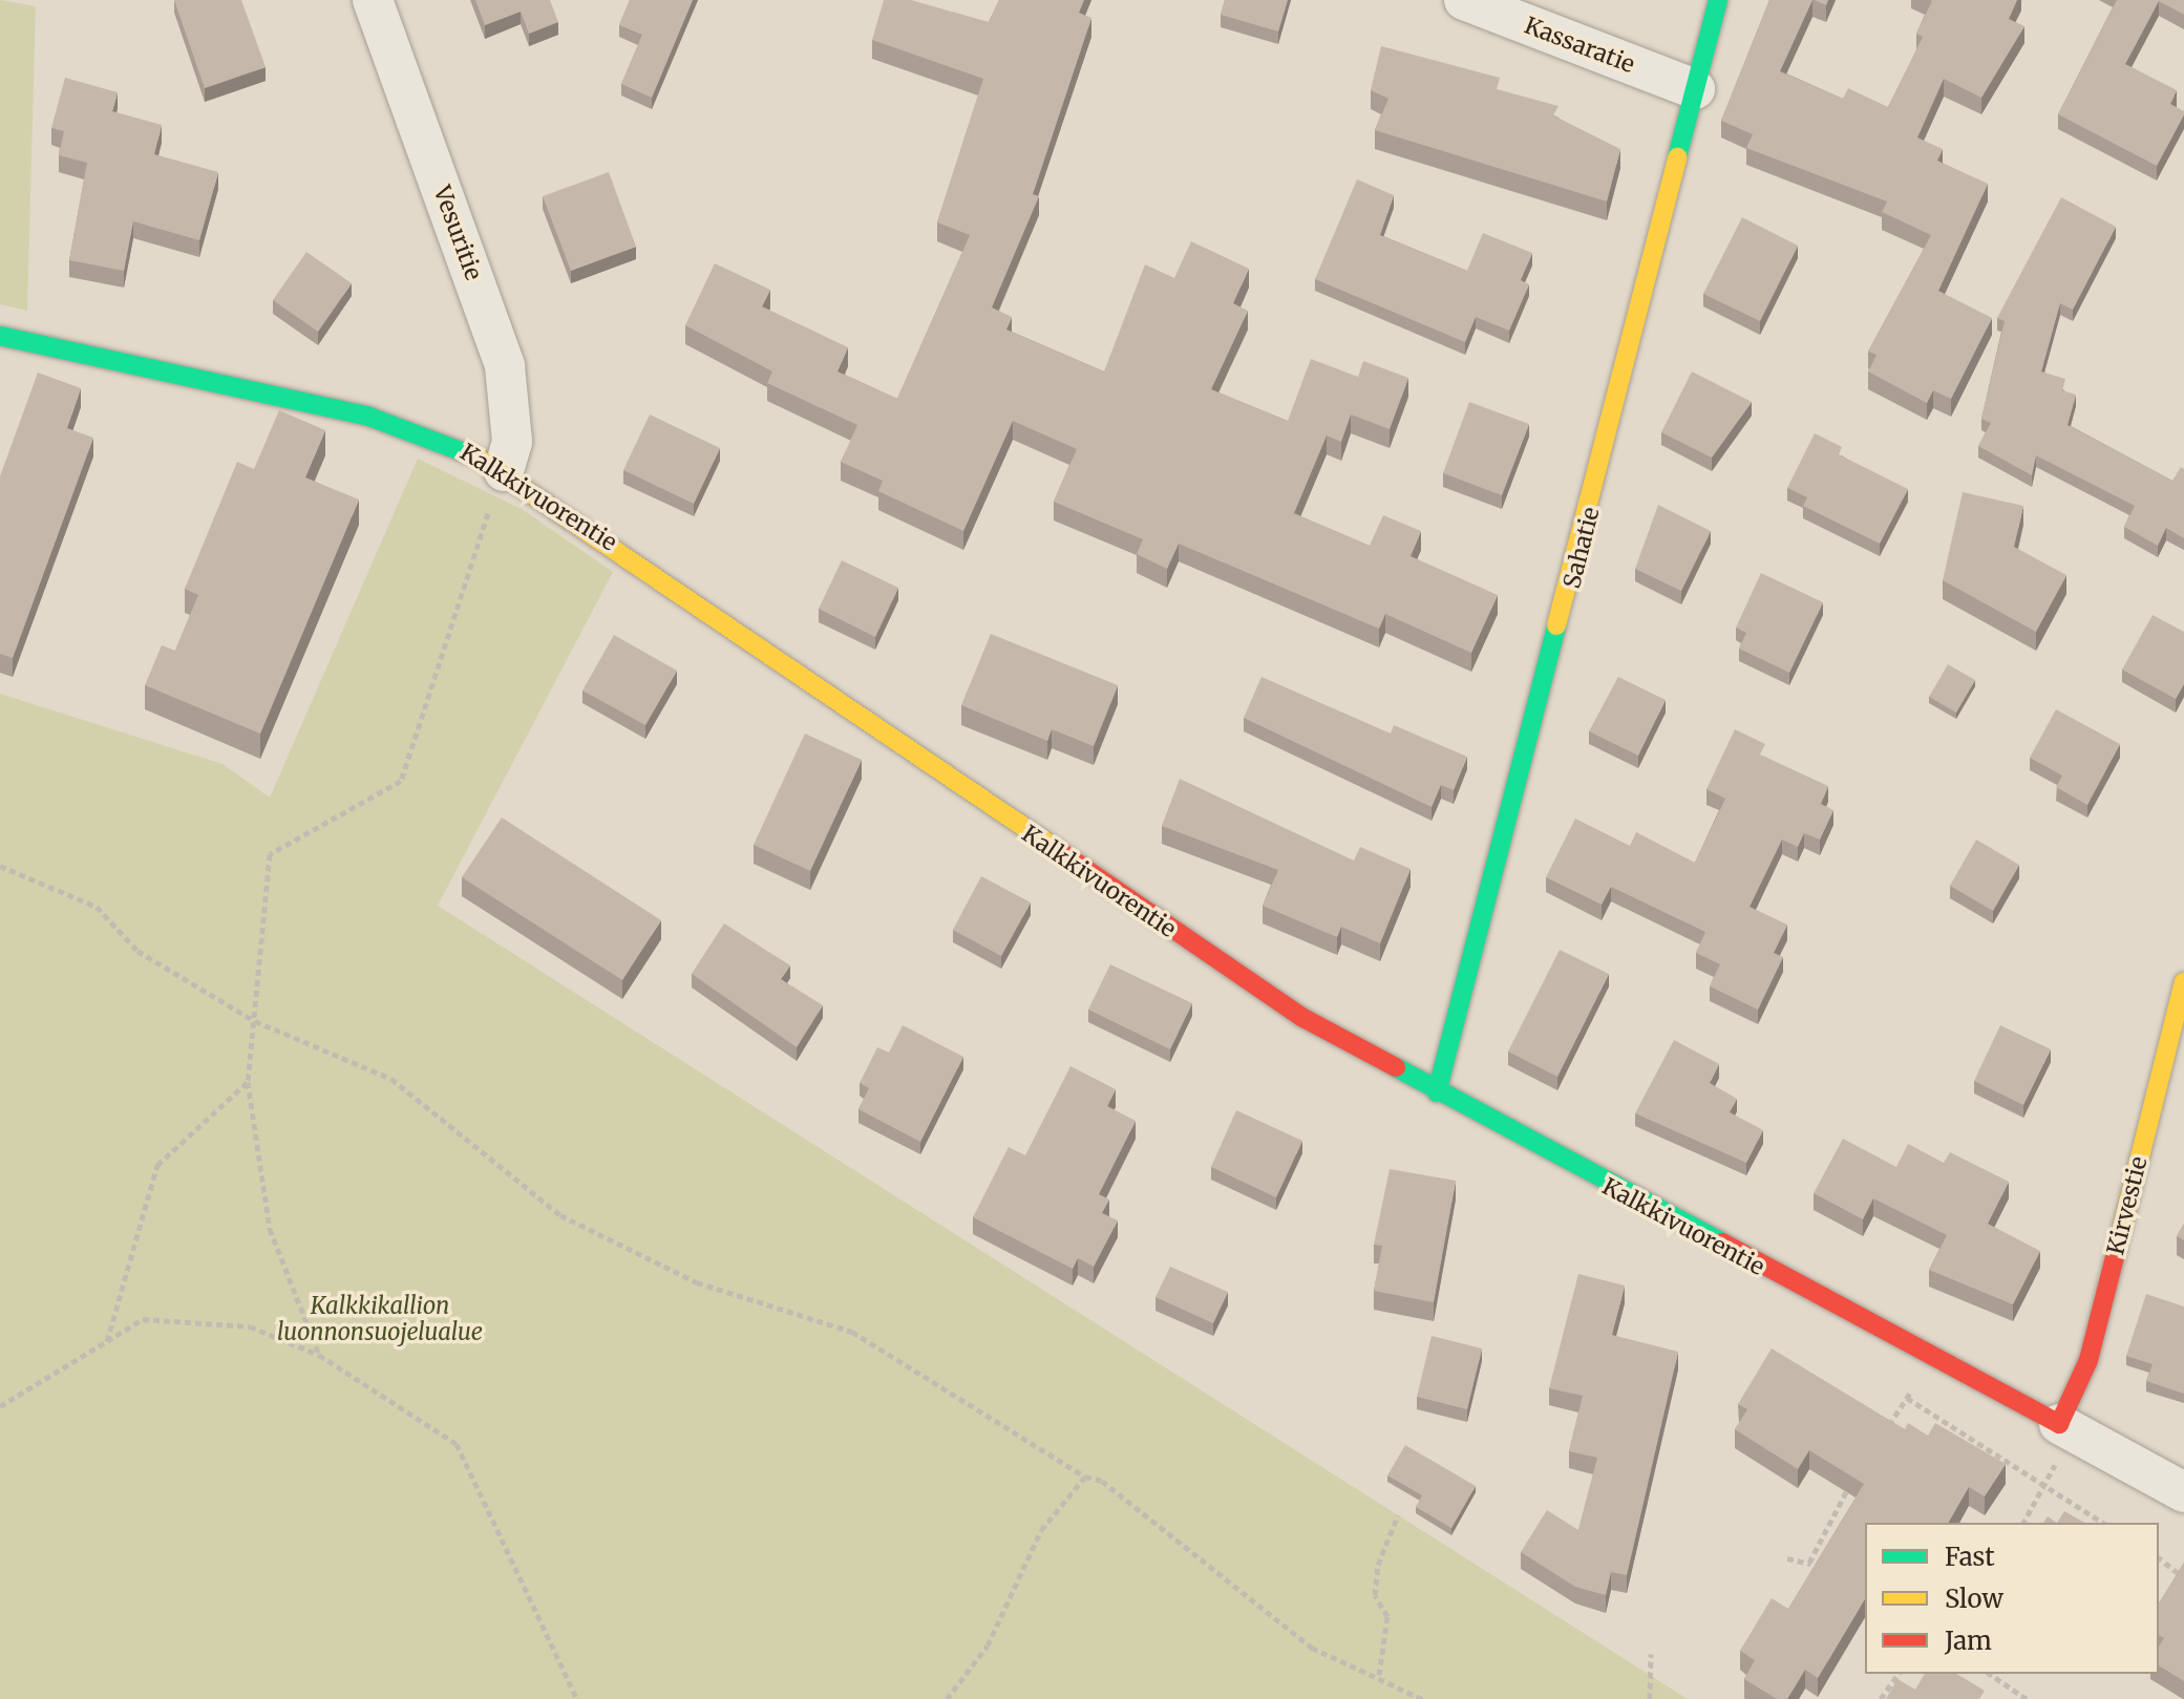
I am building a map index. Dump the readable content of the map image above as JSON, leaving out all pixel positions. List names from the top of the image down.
{
  "streets": {
    "street": [
      "Kassaratie",
      "Vesuritie",
      "Kalkkivuorentie",
      "Sahatie",
      "Kirvestie"
    ]
  },
  "crossings": [
    ["Kassaratie", "Sahatie"],
    ["Vesuritie", "Kalkkivuorentie"],
    ["Kalkkivuorentie", "Sahatie"],
    ["Kalkkivuorentie", "Kirvestie"]
  ],
  "parks": ["Kalkkikallion luonnonsuojelualue"],
  "legend": ["Fast", "Slow", "Jam"]
}
